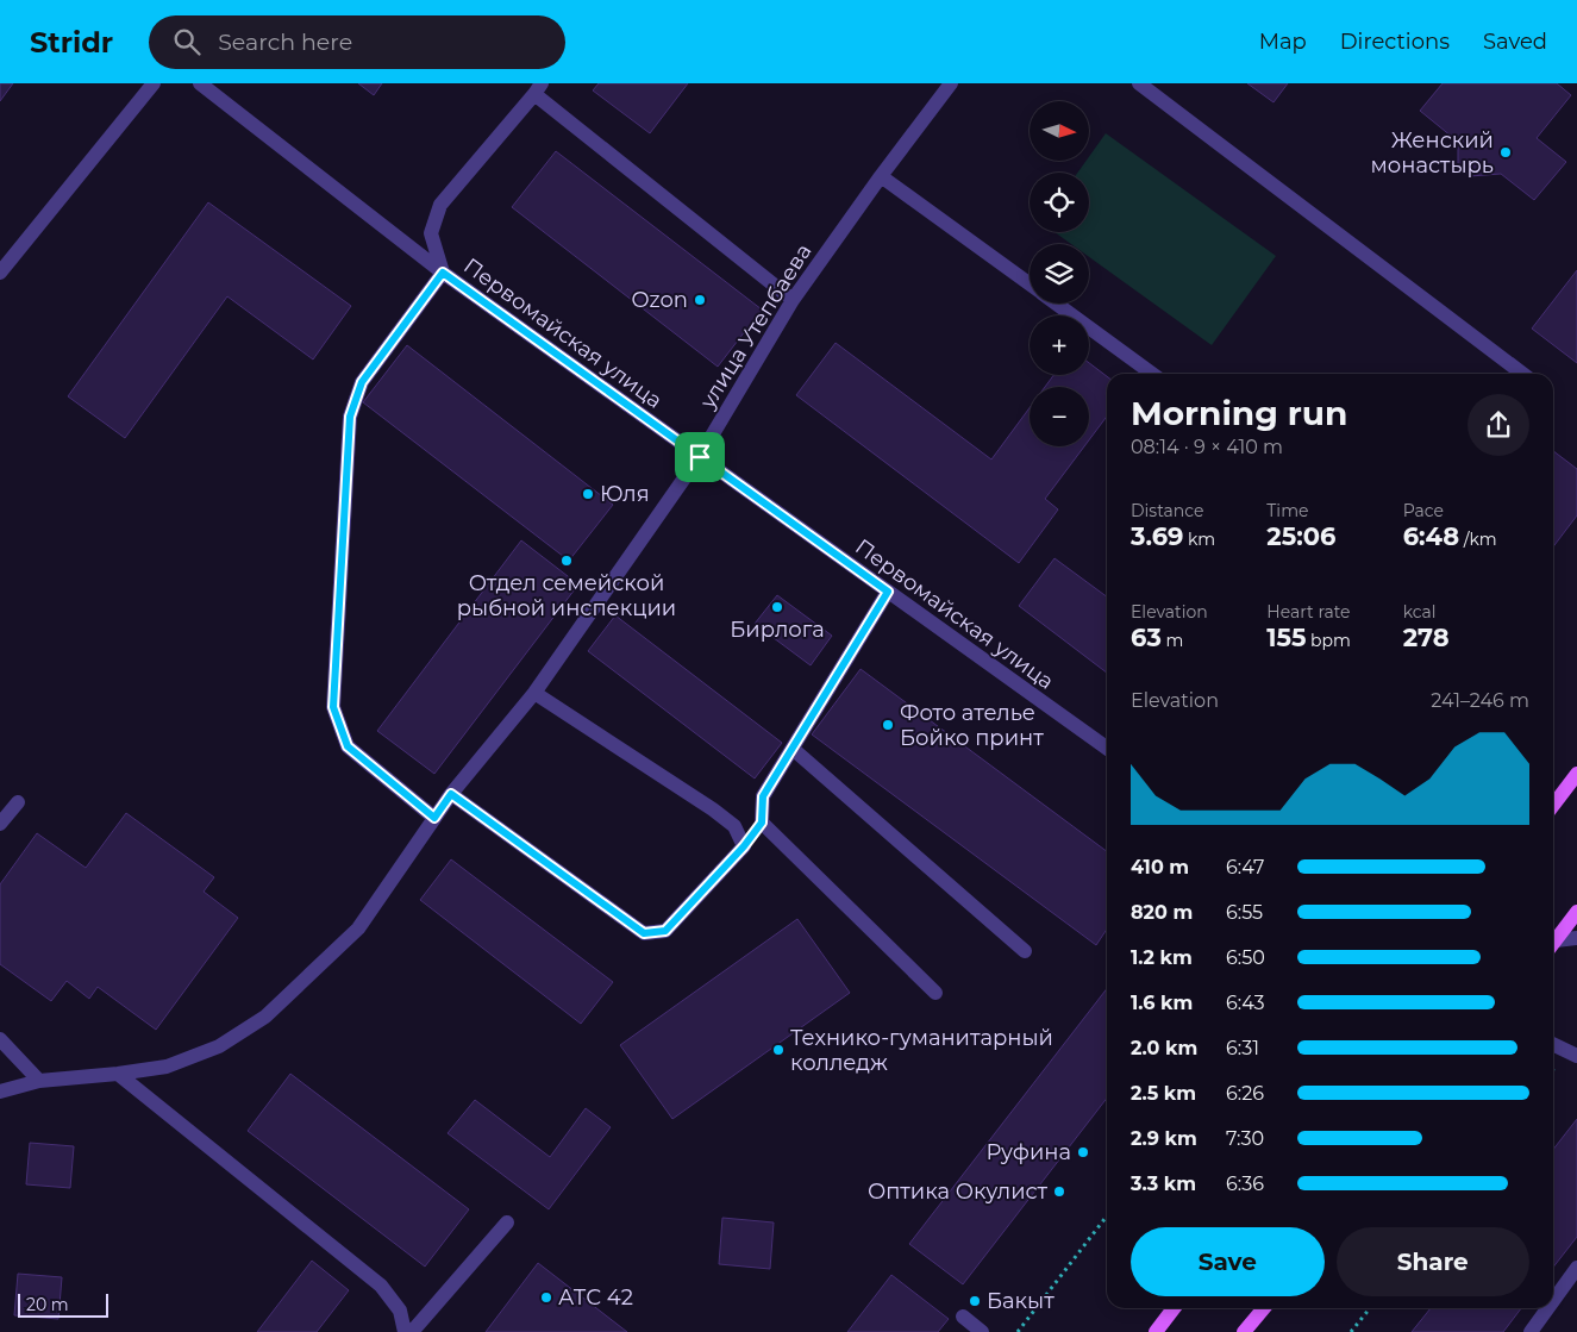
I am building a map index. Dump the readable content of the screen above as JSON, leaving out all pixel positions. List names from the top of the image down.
{
  "streets": {
    "street": ["улица Утепбаева", "Первомайская улица"]
  },
  "crossings": [
    ["улица Утепбаева", "Первомайская улица"]
  ],
  "places": [
    "Женский монастырь",
    "Ozon",
    "Юля",
    "Отдел семейской рыбной инспекции",
    "Бирлога",
    "Фото ателье Бойко принт",
    "Технико-гуманитарный колледж",
    "Руфина",
    "Оптика Окулист",
    "АТС 42",
    "Бакыт"
  ],
  "scale_bar": "20 m",
  "north": "right",
  "page": {
    "header": "Stridr",
    "search": "Search here",
    "nav": ["Map", "Directions", "Saved"],
    "map_buttons": ["+", "−"],
    "heading": ["Morning run", "08:14 · 9 × 410 m"],
    "stats": [
      ["Distance", "3.69 km"],
      ["Time", "25:06"],
      ["Pace", "6:48 /km"],
      ["Elevation", "63 m"],
      ["Heart rate", "155 bpm"],
      ["kcal", "278"]
    ],
    "chart": ["Elevation", "241–246 m"],
    "list": [
      {
        "name": "410 m",
        "note": "6:47"
      },
      {
        "name": "820 m",
        "note": "6:55"
      },
      {
        "name": "1.2 km",
        "note": "6:50"
      },
      {
        "name": "1.6 km",
        "note": "6:43"
      },
      {
        "name": "2.0 km",
        "note": "6:31"
      },
      {
        "name": "2.5 km",
        "note": "6:26"
      },
      {
        "name": "2.9 km",
        "note": "7:30"
      },
      {
        "name": "3.3 km",
        "note": "6:36"
      }
    ],
    "buttons": ["Save", "Share"],
    "scale": "20 m"
  }
}
